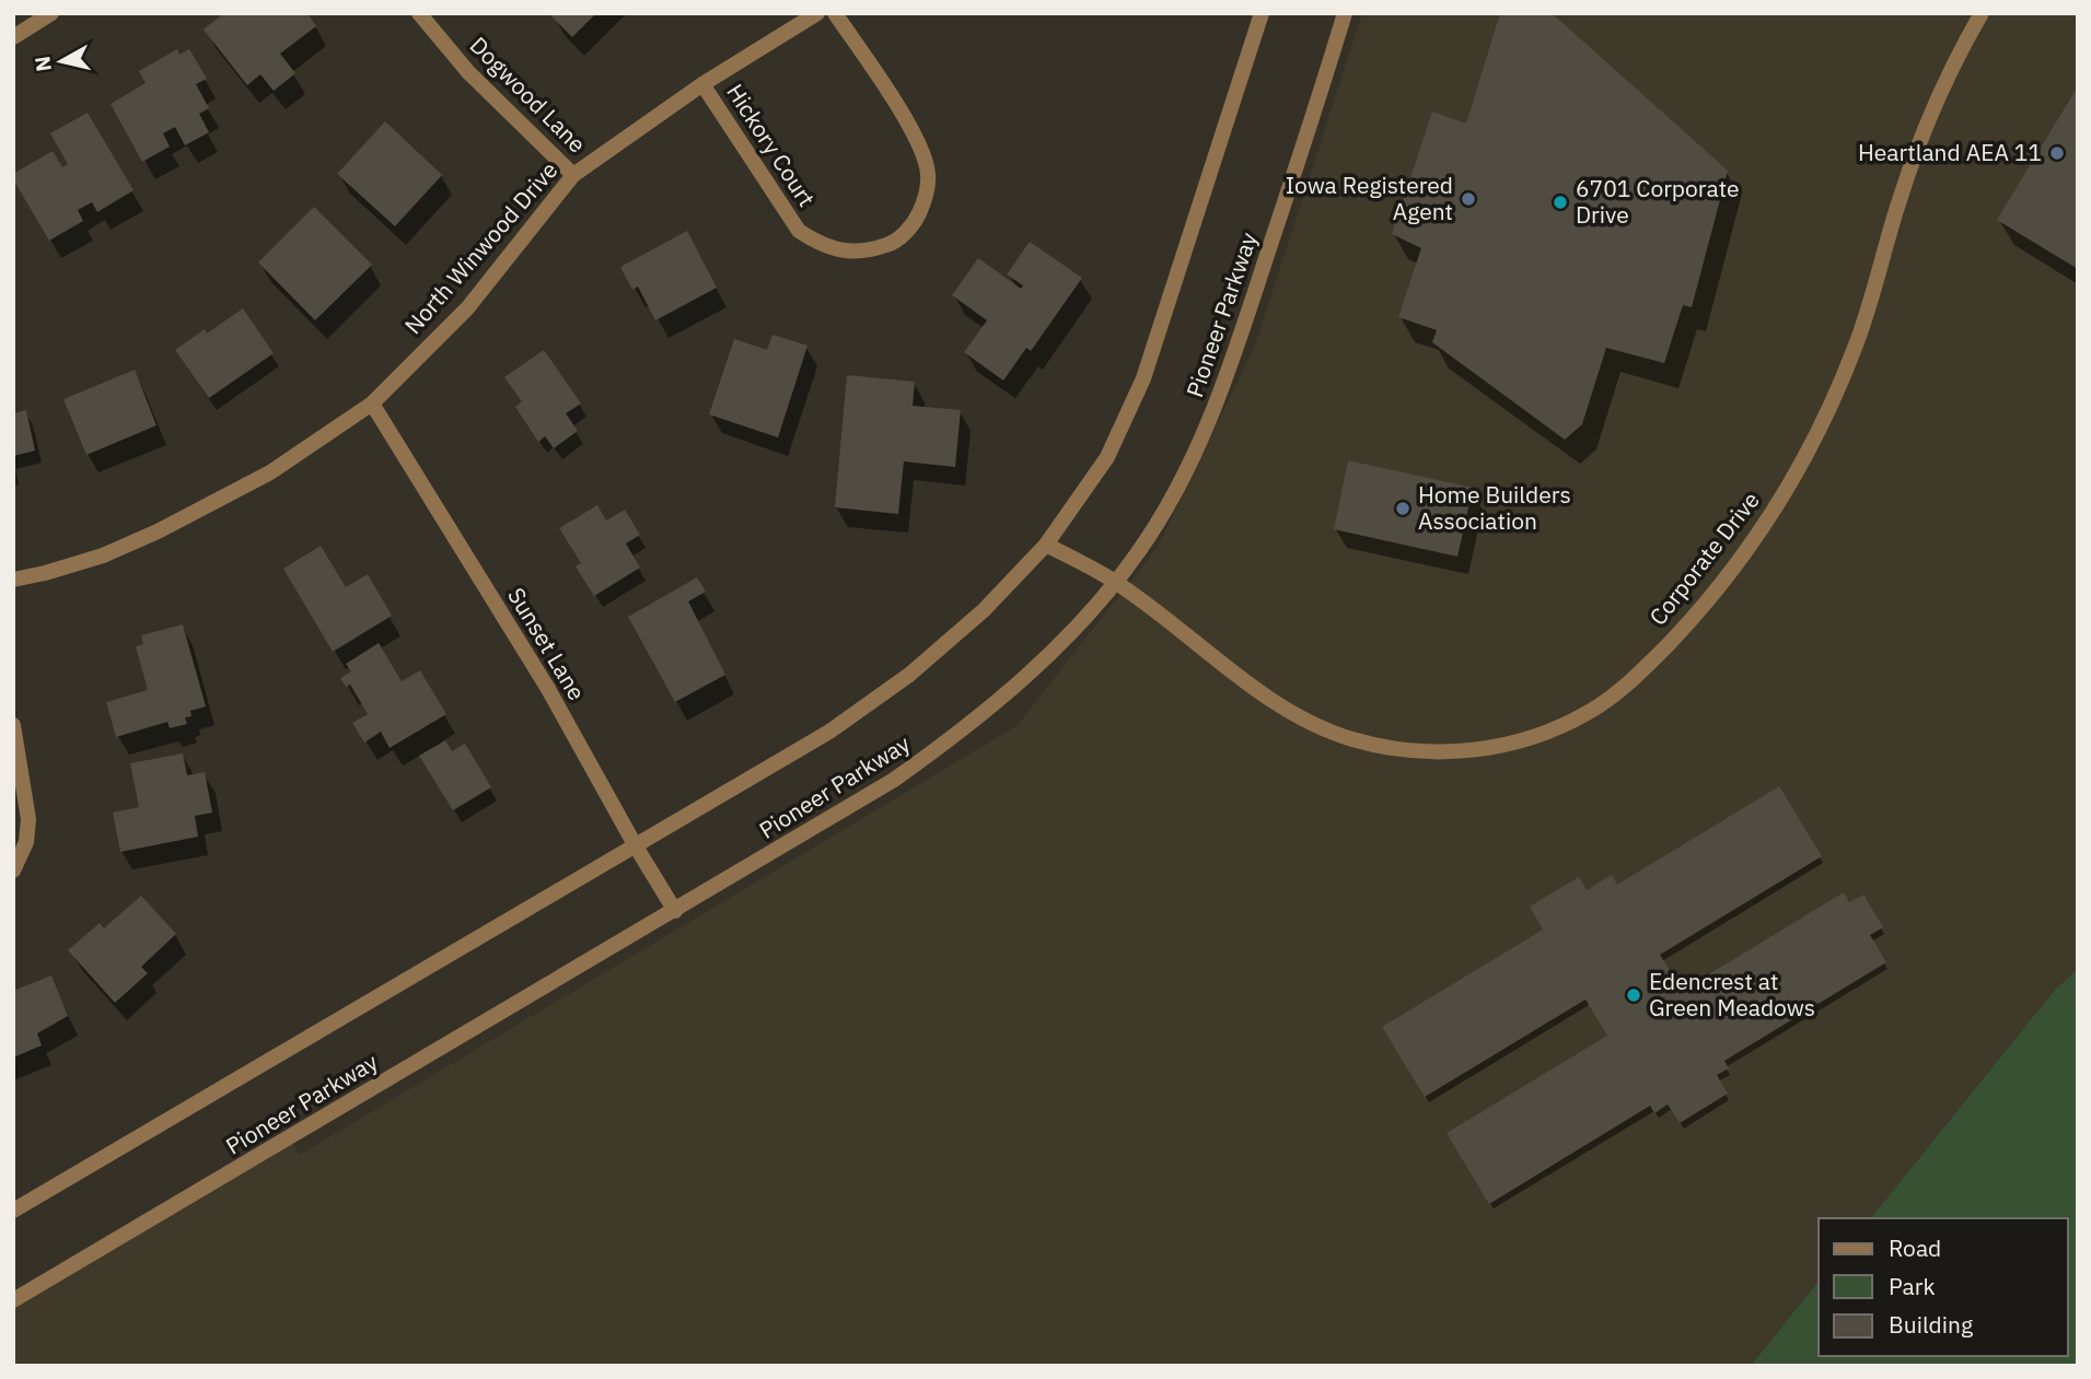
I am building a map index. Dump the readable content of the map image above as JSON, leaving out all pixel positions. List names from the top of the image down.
{
  "streets": {
    "street": [
      "Dogwood Lane",
      "Hickory Court",
      "North Winwood Drive",
      "Pioneer Parkway",
      "Corporate Drive",
      "Sunset Lane"
    ]
  },
  "crossings": [
    ["Dogwood Lane", "North Winwood Drive"],
    ["Hickory Court", "North Winwood Drive"],
    ["North Winwood Drive", "Sunset Lane"],
    ["Pioneer Parkway", "Corporate Drive"],
    ["Pioneer Parkway", "Sunset Lane"]
  ],
  "places": [
    "Heartland AEA 11",
    "Iowa Registered Agent",
    "6701 Corporate Drive",
    "Home Builders Association",
    "Edencrest at Green Meadows"
  ],
  "legend": ["Road", "Park", "Building"],
  "north": "left"
}
